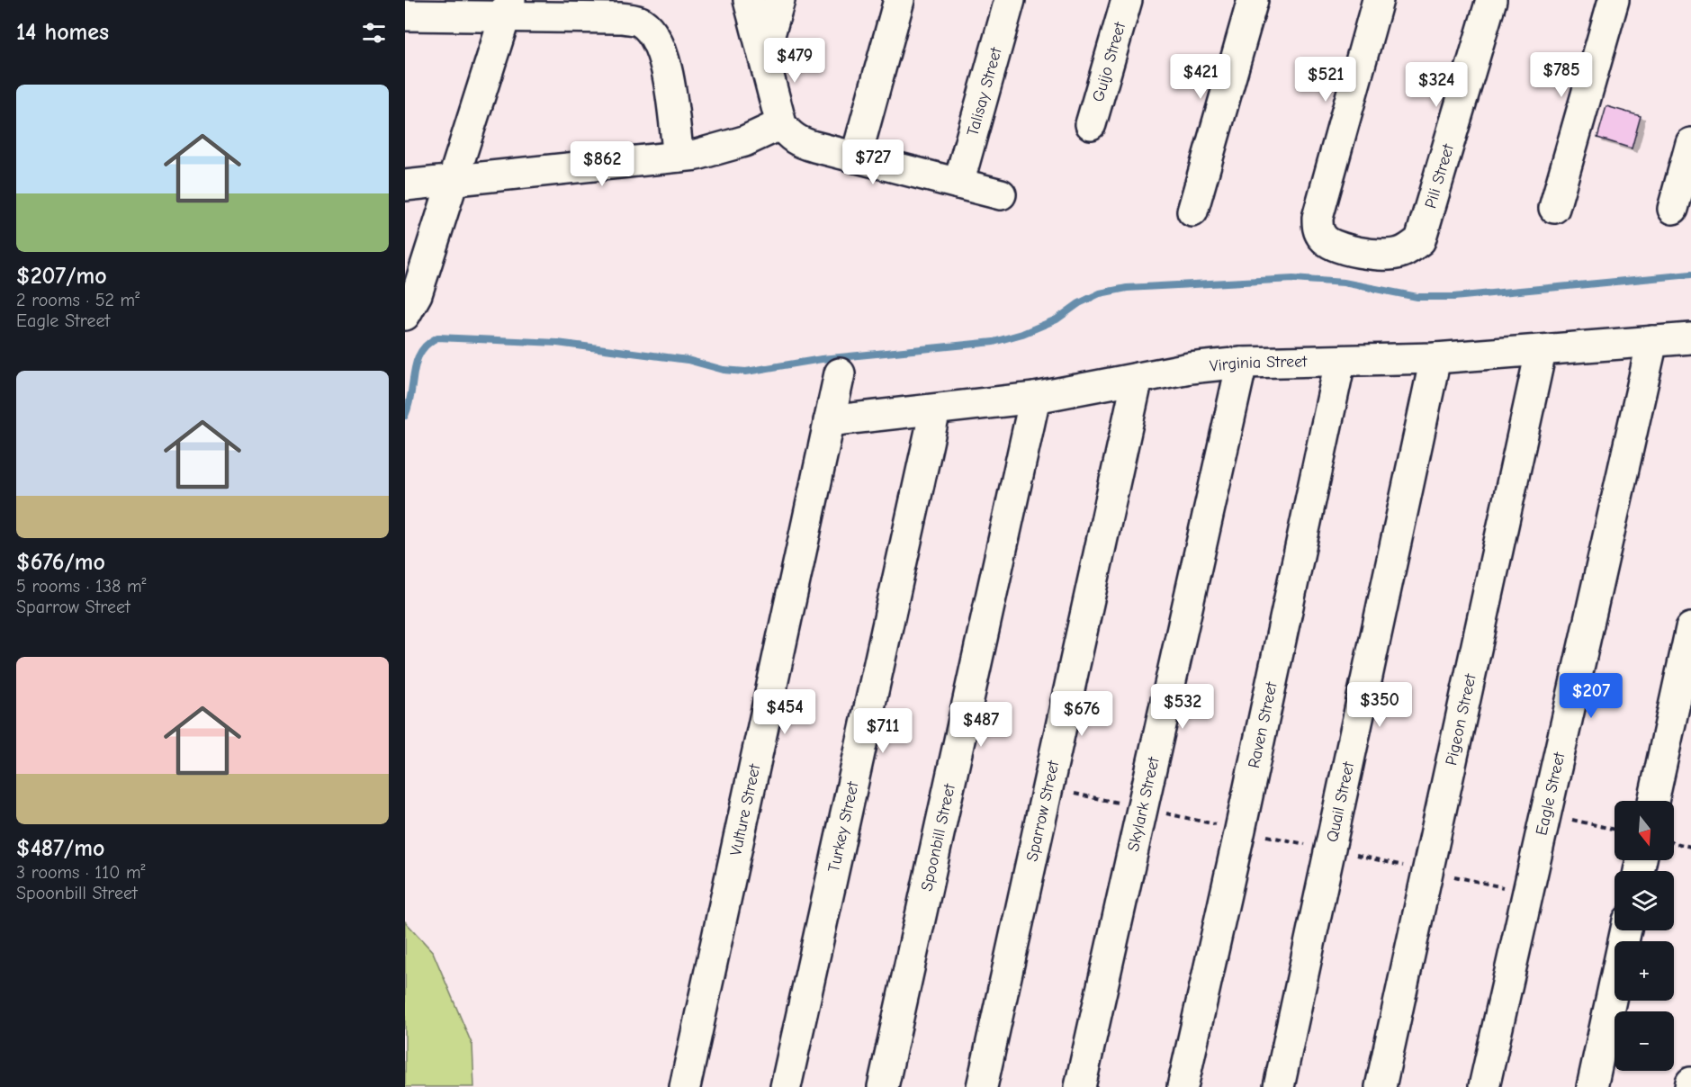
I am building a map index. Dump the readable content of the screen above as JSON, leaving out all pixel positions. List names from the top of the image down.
{
  "streets": {
    "street": [
      "Guijo Street",
      "Talisay Street",
      "Pili Street",
      "Virginia Street",
      "Pigeon Street",
      "Raven Street",
      "Eagle Street",
      "Quail Street",
      "Skylark Street",
      "Vulture Street",
      "Sparrow Street",
      "Turkey Street",
      "Spoonbill Street"
    ]
  },
  "crossings": [
    ["Virginia Street", "Pigeon Street"],
    ["Virginia Street", "Raven Street"],
    ["Virginia Street", "Eagle Street"],
    ["Virginia Street", "Quail Street"],
    ["Virginia Street", "Skylark Street"],
    ["Virginia Street", "Vulture Street"],
    ["Virginia Street", "Sparrow Street"],
    ["Virginia Street", "Turkey Street"],
    ["Virginia Street", "Spoonbill Street"]
  ],
  "north": "bottom",
  "page": {
    "heading": "14 homes",
    "price": [
      "$479",
      "$785",
      "$421",
      "$521",
      "$324",
      "$727",
      "$862",
      "$207",
      "$350",
      "$532",
      "$454",
      "$676",
      "$487",
      "$711"
    ],
    "list": [
      {
        "name": "$207/mo",
        "note": "2 rooms · 52 m² · Eagle Street"
      },
      {
        "name": "$676/mo",
        "note": "5 rooms · 138 m² · Sparrow Street"
      },
      {
        "name": "$487/mo",
        "note": "3 rooms · 110 m² · Spoonbill Street"
      }
    ],
    "map_buttons": ["+", "−"]
  }
}
